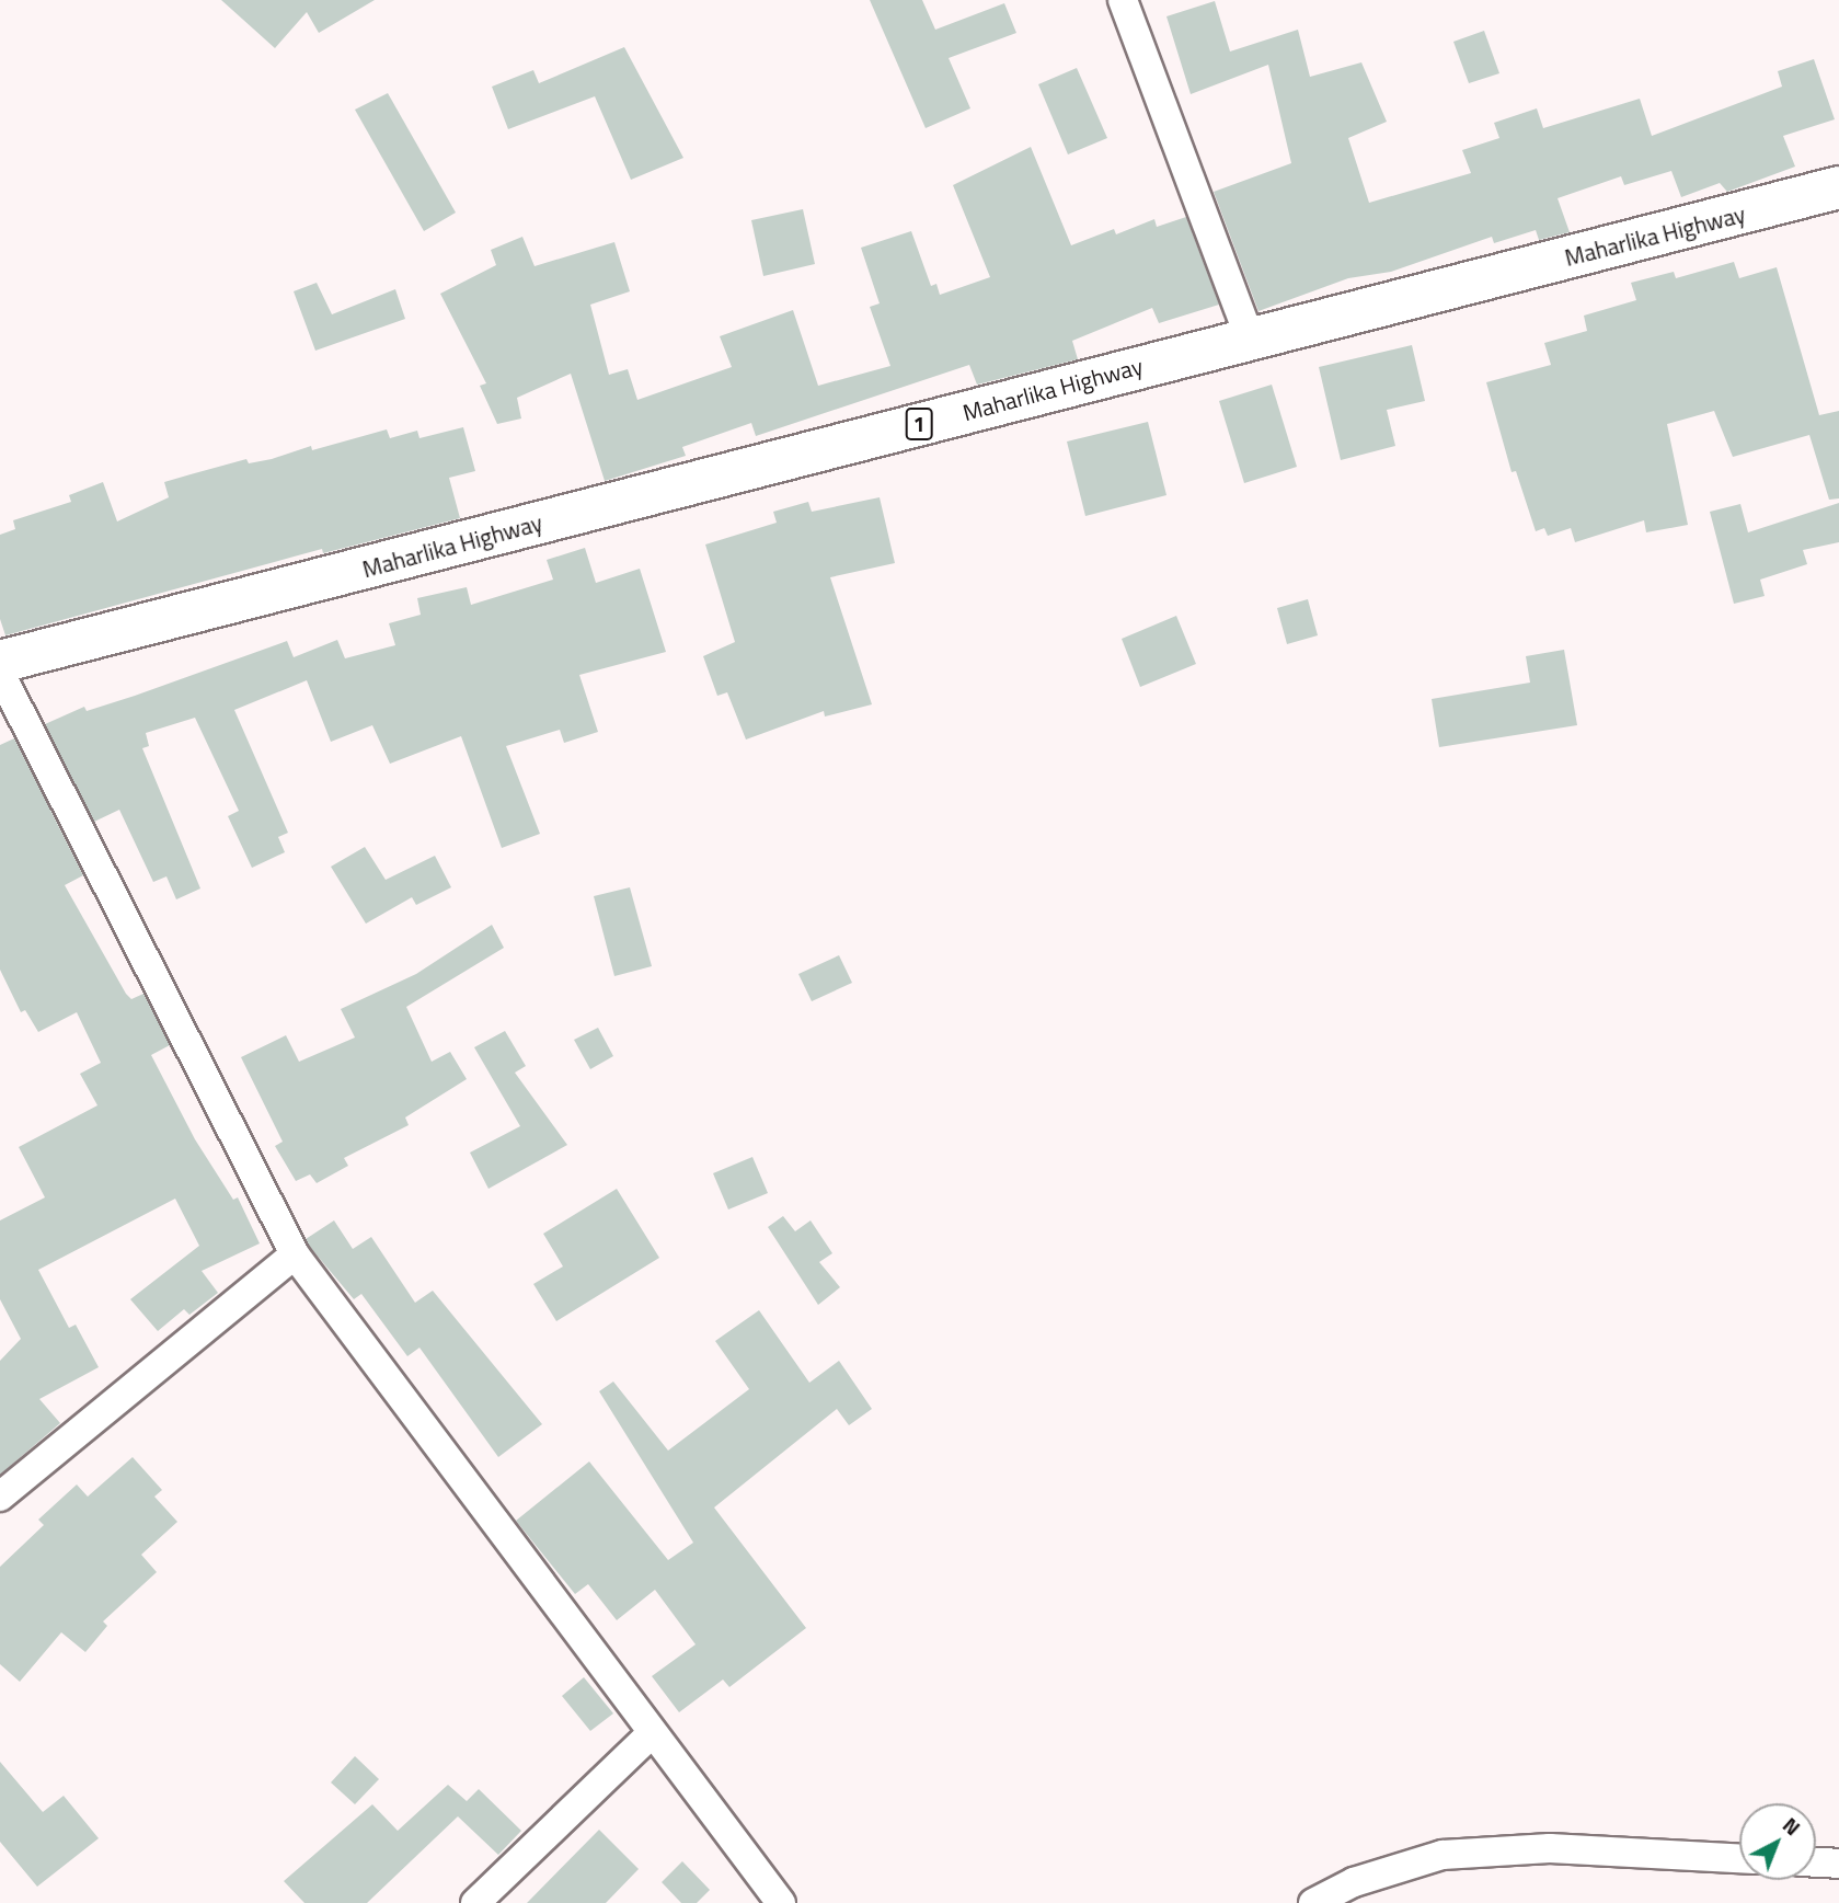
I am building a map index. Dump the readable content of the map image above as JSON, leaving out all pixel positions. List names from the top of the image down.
{
  "streets": {
    "highway": ["Maharlika Highway", "1"]
  },
  "north": "top right"
}
